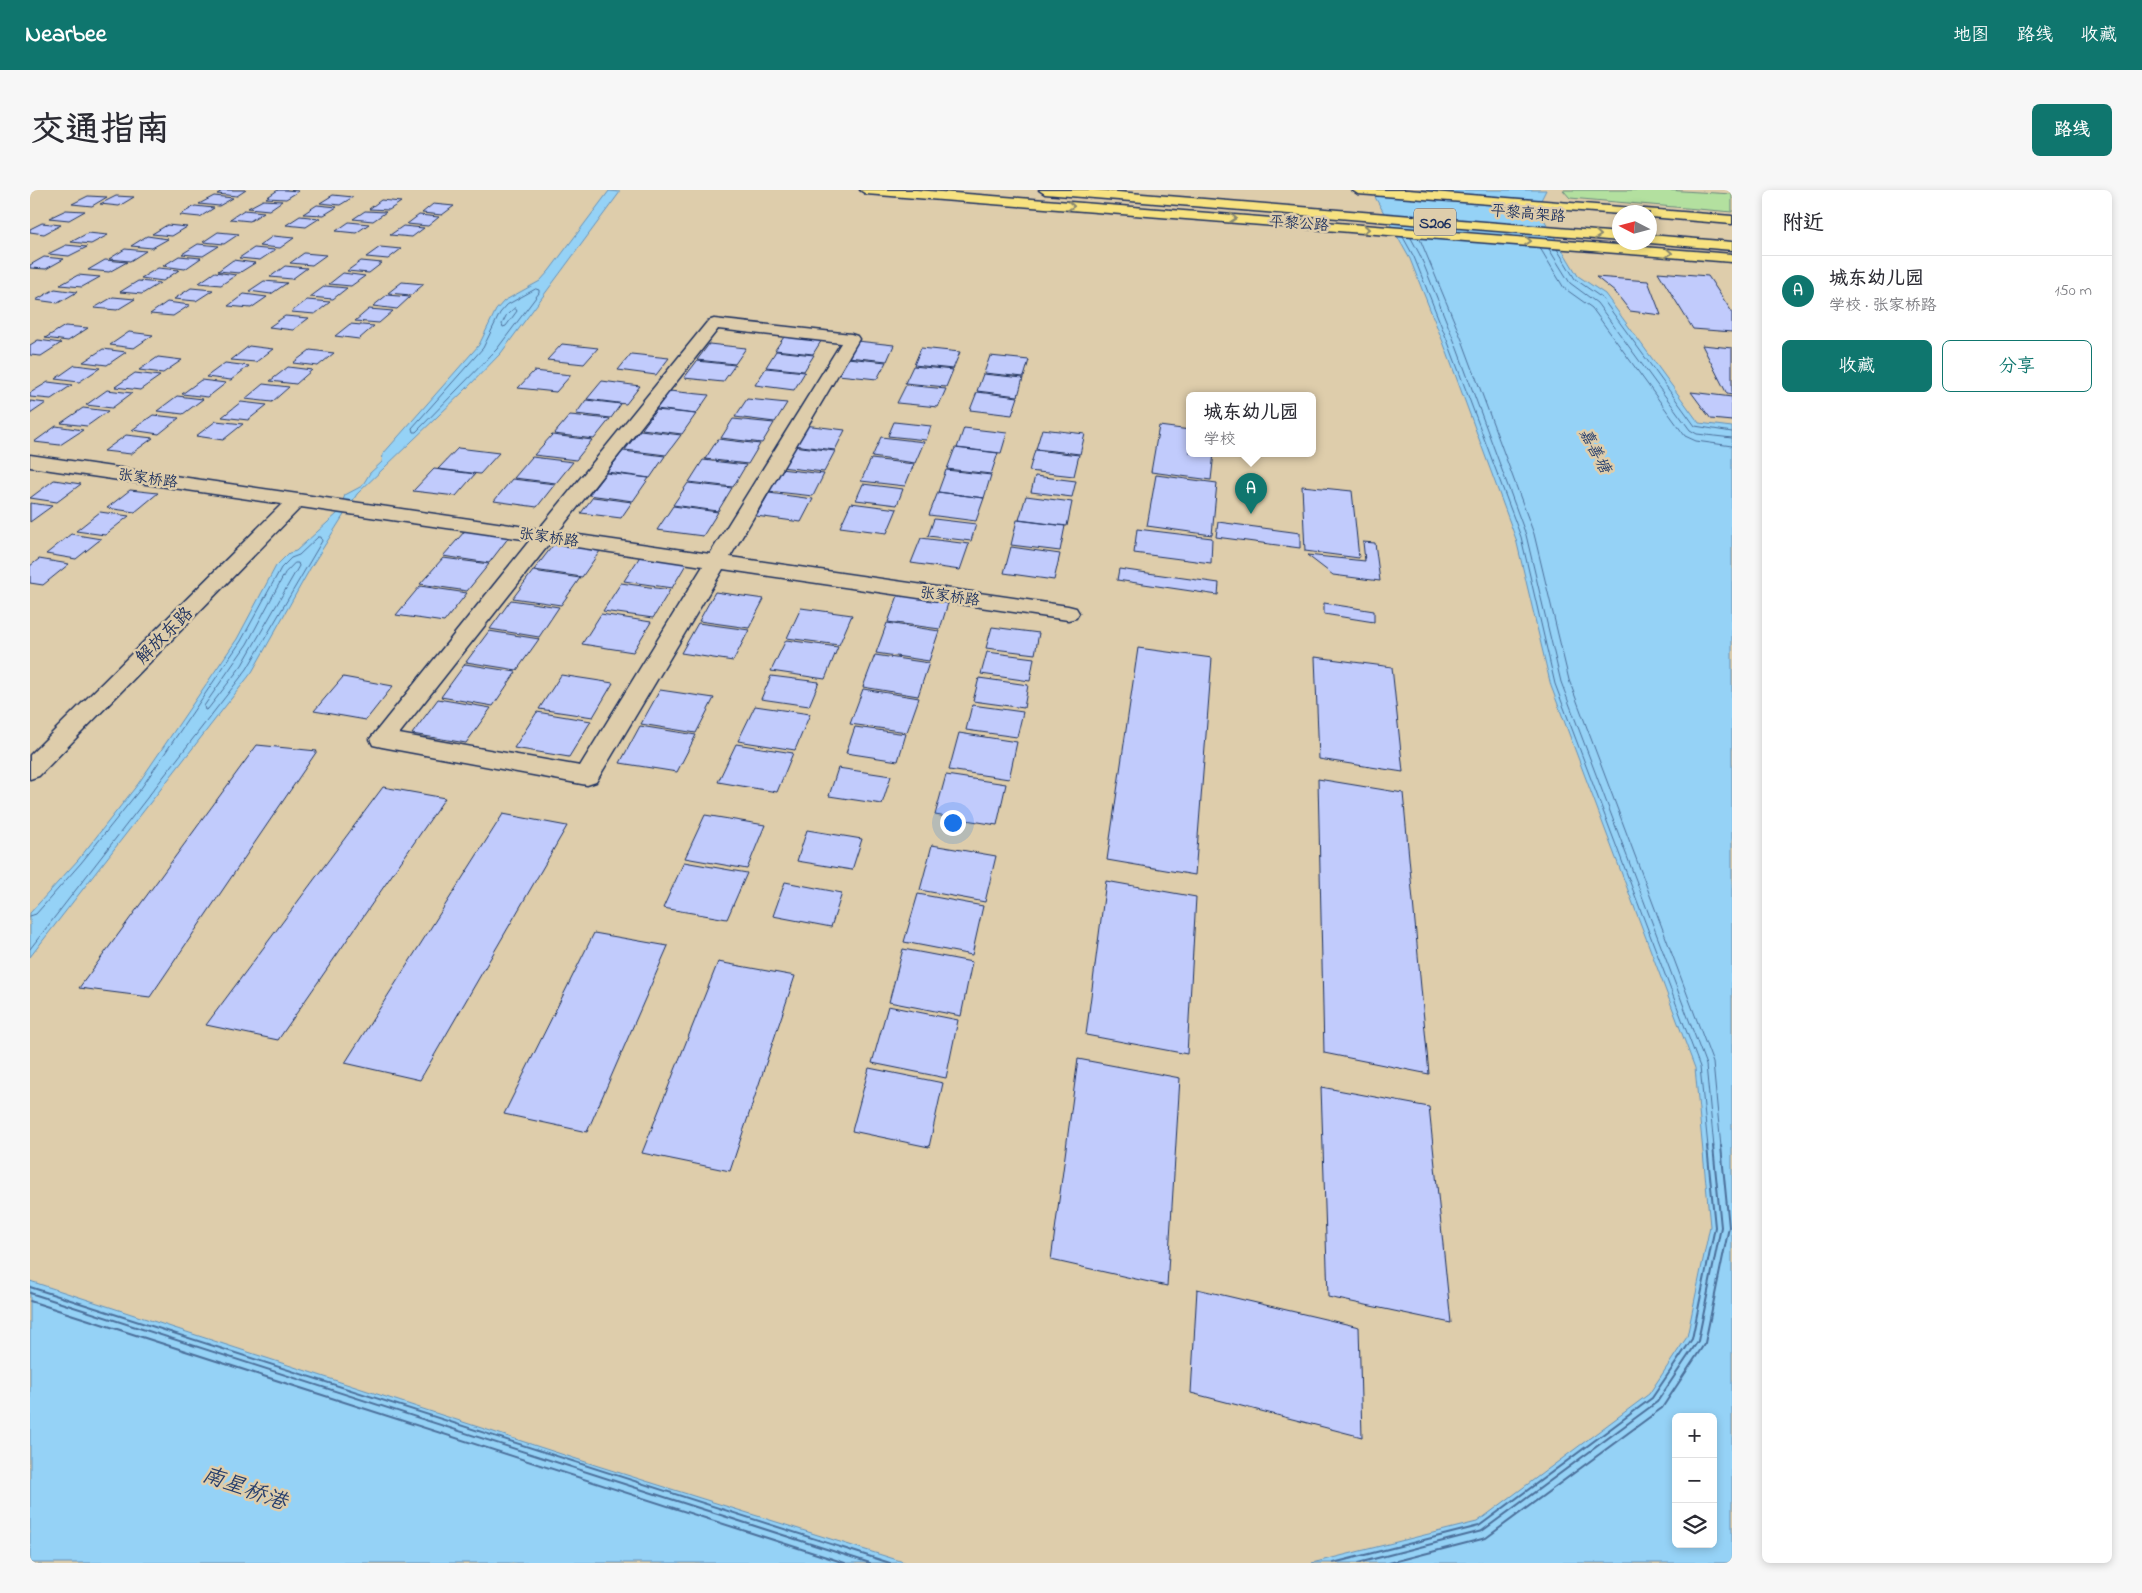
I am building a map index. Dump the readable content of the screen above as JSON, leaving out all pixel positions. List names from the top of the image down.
{
  "streets": {
    "main road": ["平黎高架路", "S206", "平黎公路"],
    "street": ["张家桥路", "解放东路"]
  },
  "crossings": [
    ["张家桥路", "解放东路"]
  ],
  "water": ["嘉善塘", "南星桥港"],
  "north": "left",
  "page": {
    "header": "Nearbee",
    "nav": ["地图", "路线", "收藏"],
    "title": "交通指南",
    "buttons": [
      "路线",
      ["收藏", "分享"]
    ],
    "heading": "附近",
    "list": [
      {
        "mark": "A",
        "name": "城东幼儿园",
        "note": "学校 · 张家桥路",
        "value": "150 m"
      }
    ],
    "popup": ["城东幼儿园", "学校"],
    "pins": "A",
    "map_buttons": ["+", "−"]
  }
}
